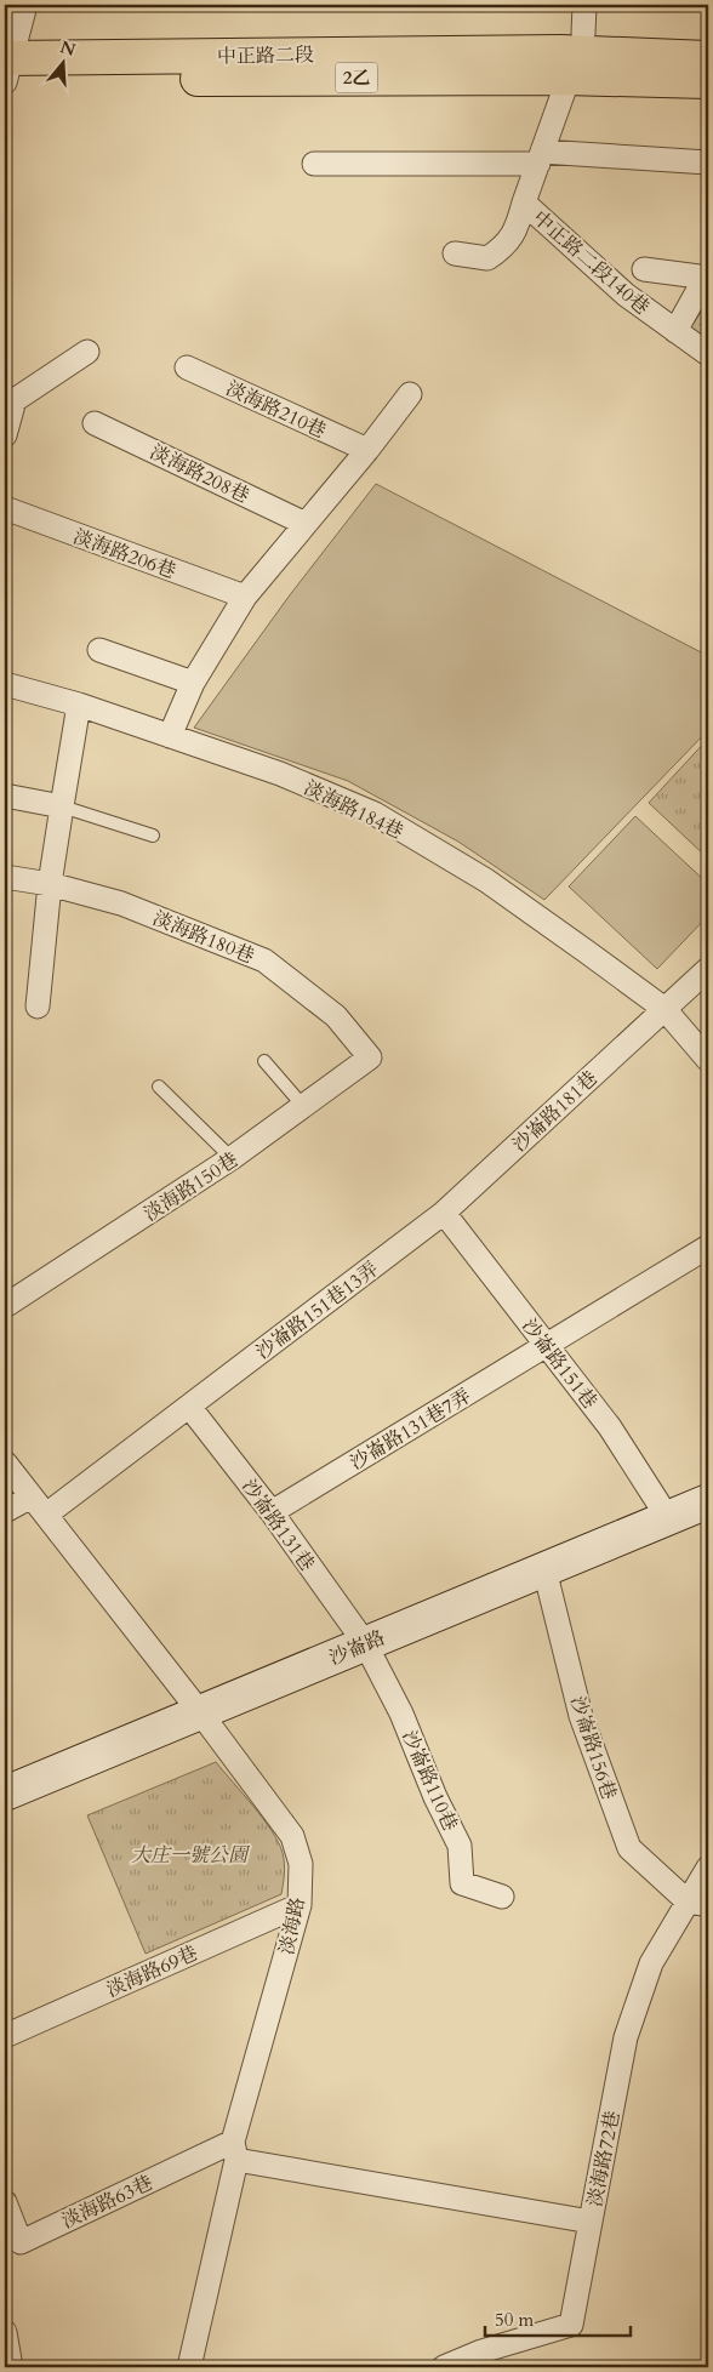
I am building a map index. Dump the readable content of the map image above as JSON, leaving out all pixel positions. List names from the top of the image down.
{
  "streets": {
    "main road": ["中正路二段", "2乙"],
    "street": [
      "中正路二段140巷",
      "淡海路210巷",
      "淡海路208巷",
      "淡海路206巷",
      "淡海路184巷",
      "淡海路180巷",
      "沙崙路181巷",
      "淡海路150巷",
      "沙崙路151巷13弄",
      "沙崙路151巷",
      "沙崙路131巷7弄",
      "沙崙路131巷",
      "沙崙路",
      "沙崙路156巷",
      "沙崙路110巷",
      "淡海路",
      "淡海路69巷",
      "淡海路72巷",
      "淡海路63巷"
    ]
  },
  "crossings": [
    ["中正路二段", "中正路二段140巷"],
    ["淡海路184巷", "沙崙路181巷"],
    ["淡海路180巷", "淡海路150巷"],
    ["沙崙路181巷", "沙崙路151巷13弄"],
    ["沙崙路181巷", "沙崙路151巷"],
    ["沙崙路151巷13弄", "沙崙路151巷"],
    ["沙崙路151巷13弄", "沙崙路131巷"],
    ["沙崙路151巷13弄", "淡海路"],
    ["沙崙路151巷", "沙崙路131巷7弄"],
    ["沙崙路151巷", "沙崙路"],
    ["沙崙路131巷7弄", "沙崙路131巷"],
    ["沙崙路131巷", "沙崙路"],
    ["沙崙路131巷", "沙崙路110巷"],
    ["沙崙路", "沙崙路156巷"],
    ["沙崙路", "沙崙路110巷"],
    ["沙崙路", "淡海路"],
    ["沙崙路156巷", "淡海路72巷"],
    ["淡海路", "淡海路69巷"],
    ["淡海路", "淡海路72巷"],
    ["淡海路", "淡海路63巷"],
    ["淡海路72巷", "淡海路63巷"]
  ],
  "parks": ["大庄一號公園"],
  "scale_bar": "50 m",
  "north": "top"
}
